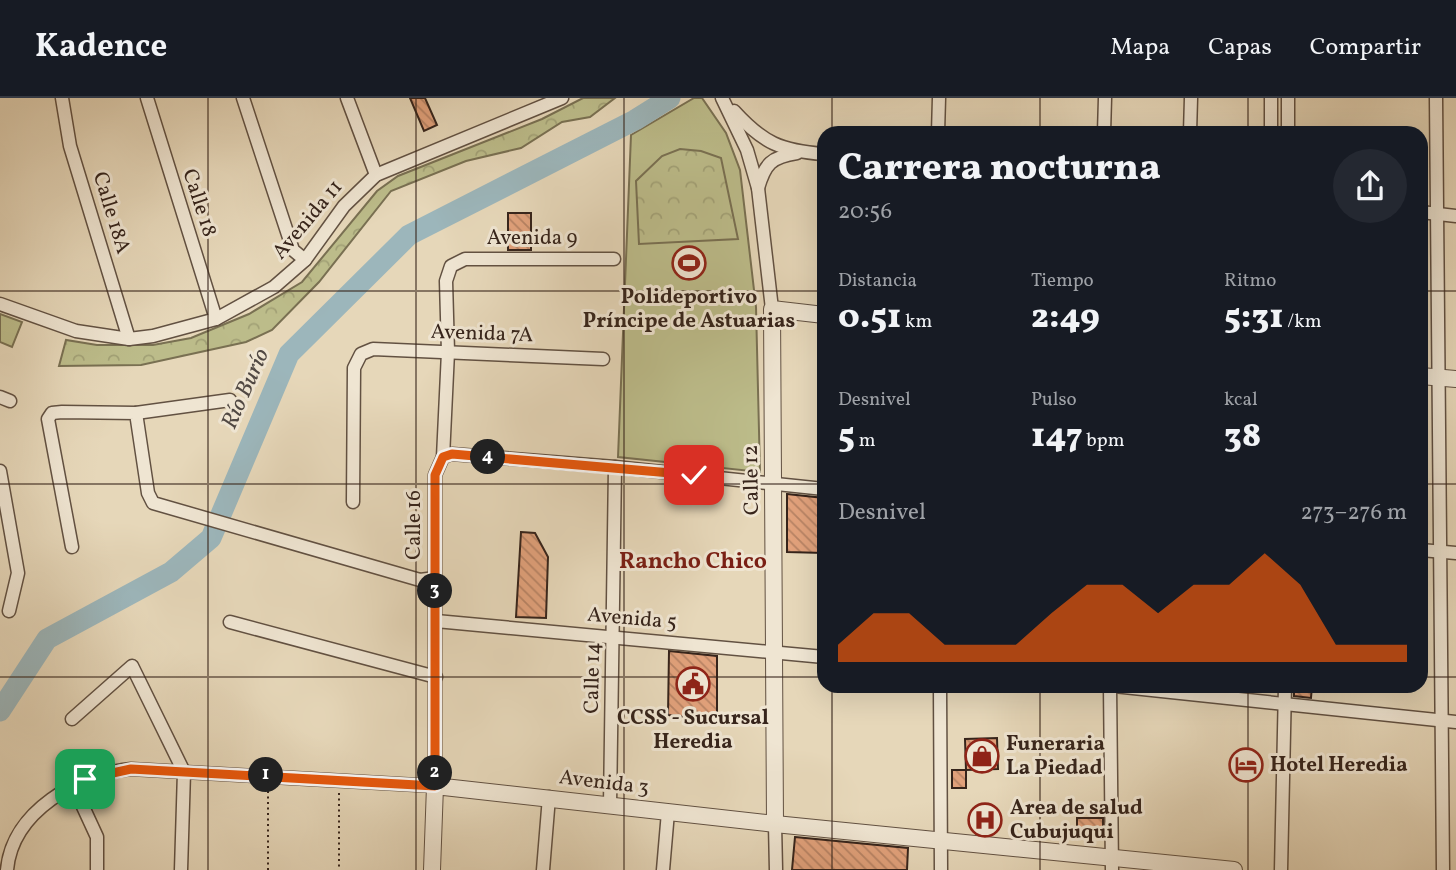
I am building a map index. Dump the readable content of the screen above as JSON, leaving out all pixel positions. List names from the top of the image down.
{
  "streets": {
    "street": [
      "Calle 18",
      "Calle 18A",
      "Avenida 11",
      "Avenida 9",
      "Avenida 7A",
      "Calle 12",
      "Calle 16",
      "Avenida 5",
      "Calle 14",
      "Avenida 3"
    ]
  },
  "crossings": [
    ["Calle 18", "Avenida 11"],
    ["Calle 18A", "Avenida 11"],
    ["Avenida 9", "Calle 16"],
    ["Avenida 7A", "Calle 16"],
    ["Calle 12", "Avenida 5"],
    ["Calle 12", "Avenida 3"],
    ["Calle 16", "Avenida 5"],
    ["Calle 16", "Avenida 3"],
    ["Avenida 5", "Calle 14"],
    ["Calle 14", "Avenida 3"]
  ],
  "districts": ["Rancho Chico"],
  "water": ["Río Burío"],
  "places": {
    "sports": ["Polideportivo Príncipe de Astuarias"],
    "public building": ["CCSS - Sucursal Heredia"],
    "shop": ["Funeraria La Piedad"],
    "hotel": ["Hotel Heredia"],
    "hospital": ["Area de salud Cubujuqui"]
  },
  "page": {
    "header": "Kadence",
    "nav": ["Mapa", "Capas", "Compartir"],
    "heading": ["Carrera nocturna", "20:56"],
    "stats": [
      ["Distancia", "0.51 km"],
      ["Tiempo", "2:49"],
      ["Ritmo", "5:31 /km"],
      ["Desnivel", "5 m"],
      ["Pulso", "147 bpm"],
      ["kcal", "38"]
    ],
    "pins": [
      "4",
      "3",
      "2",
      "1"
    ],
    "chart": ["Desnivel", "273–276 m"]
  }
}
